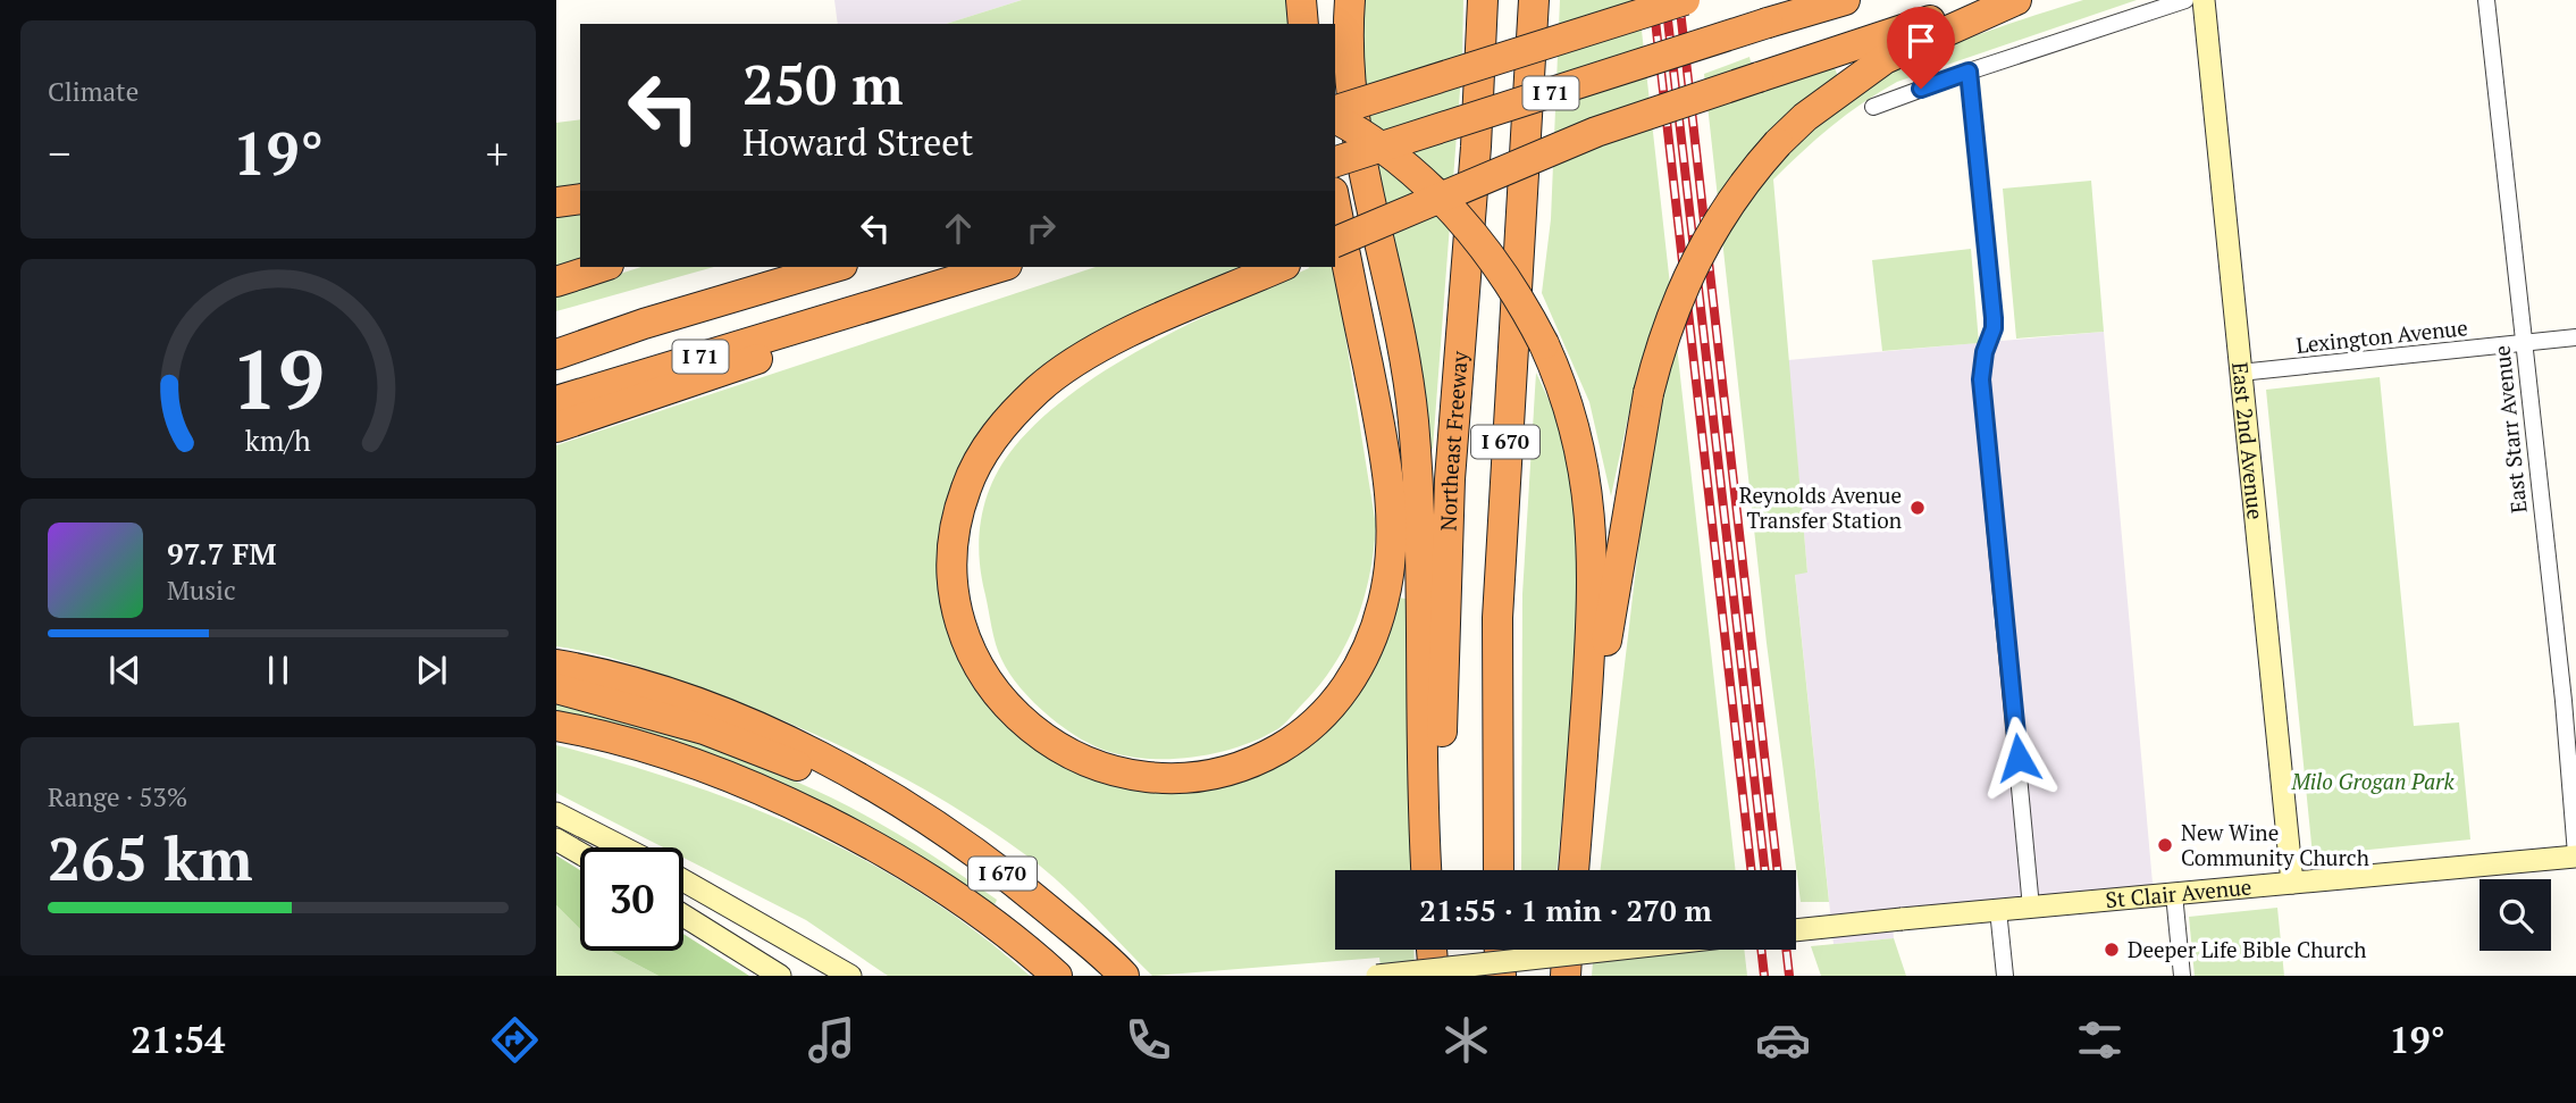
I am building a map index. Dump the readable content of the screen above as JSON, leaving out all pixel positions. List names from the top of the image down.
{
  "streets": {
    "highway": ["I 71", "Northeast Freeway", "I 670"],
    "street": [
      "Lexington Avenue",
      "East Starr Avenue",
      "East 2nd Avenue",
      "St Clair Avenue"
    ]
  },
  "crossings": [
    ["Lexington Avenue", "East Starr Avenue"],
    ["Lexington Avenue", "East 2nd Avenue"],
    ["East Starr Avenue", "St Clair Avenue"],
    ["East 2nd Avenue", "St Clair Avenue"]
  ],
  "parks": ["Milo Grogan Park"],
  "places": ["Reynolds Avenue Transfer Station", "New Wine Community Church", "Deeper Life Bible Church"],
  "page": {
    "tile": [
      "Climate",
      ["Range · 53%", "265 km"]
    ],
    "turn": ["250 m", "Howard Street"],
    "heat": ["−", "19°", "+"],
    "song": ["97.7 FM", "Music"],
    "limit": "30",
    "trip": "21:55 · 1 min · 270 m",
    "tabs": ["21:54", "19°"],
    "gauge": ["19", "km/h"]
  }
}
